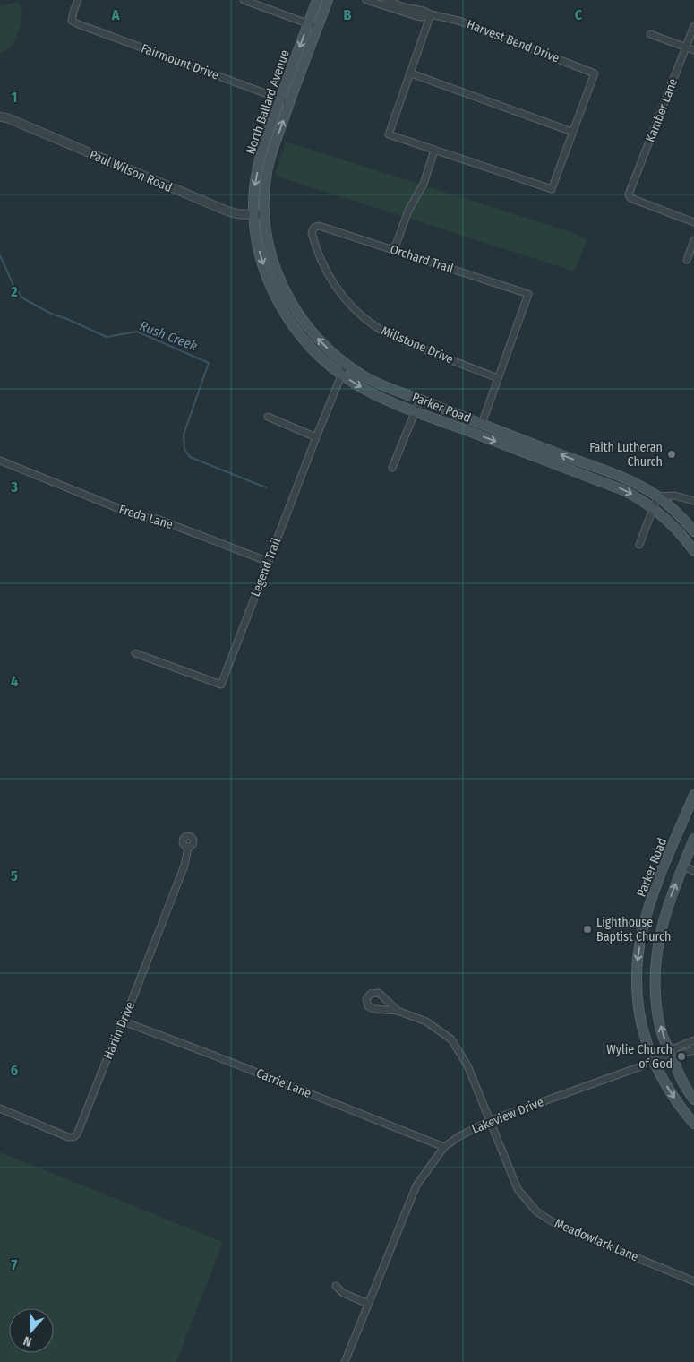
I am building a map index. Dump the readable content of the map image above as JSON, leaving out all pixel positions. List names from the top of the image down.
{
  "streets": {
    "main road": ["North Ballard Avenue", "Parker Road"],
    "street": [
      "Harvest Bend Drive",
      "Fairmount Drive",
      "Kamber Lane",
      "Paul Wilson Road",
      "Orchard Trail",
      "Millstone Drive",
      "Freda Lane",
      "Legend Trail",
      "Harlin Drive",
      "Carrie Lane",
      "Lakeview Drive",
      "Meadowlark Lane"
    ]
  },
  "crossings": [
    ["Fairmount Drive", "North Ballard Avenue"],
    ["North Ballard Avenue", "Paul Wilson Road"],
    ["North Ballard Avenue", "Parker Road"],
    ["Paul Wilson Road", "Parker Road"],
    ["Orchard Trail", "Millstone Drive"],
    ["Parker Road", "Legend Trail"],
    ["Parker Road", "Lakeview Drive"],
    ["Freda Lane", "Legend Trail"],
    ["Harlin Drive", "Carrie Lane"],
    ["Carrie Lane", "Lakeview Drive"],
    ["Lakeview Drive", "Meadowlark Lane"]
  ],
  "water": ["Rush Creek"],
  "places": ["Faith Lutheran Church", "Lighthouse Baptist Church", "Wylie Church of God"],
  "north": "bottom",
  "grid": {
    "columns": ["A", "B", "C"],
    "rows": [
      "1",
      "2",
      "3",
      "4",
      "5",
      "6",
      "7"
    ]
  }
}
